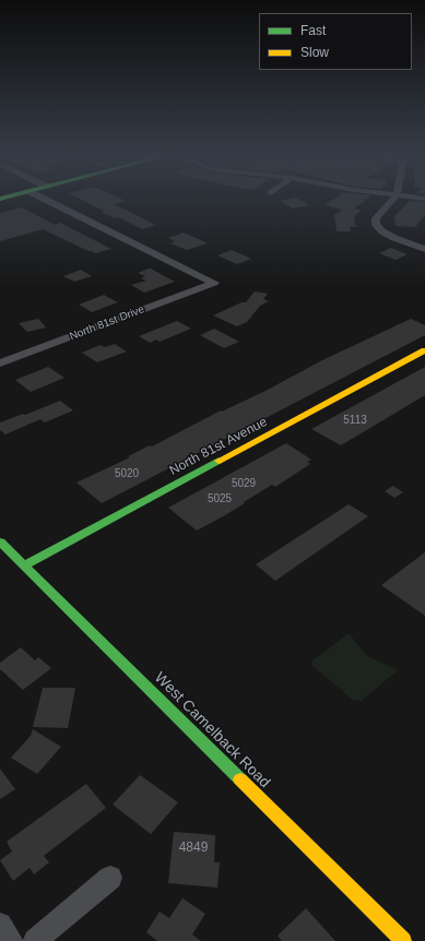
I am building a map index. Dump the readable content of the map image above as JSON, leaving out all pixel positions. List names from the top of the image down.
{
  "streets": {
    "main road": ["North 81st Avenue", "West Camelback Road"],
    "street": ["North 81st Drive"]
  },
  "crossings": [
    ["North 81st Avenue", "West Camelback Road"]
  ],
  "house_numbers": [
    "5113",
    "5020",
    "5029",
    "5025",
    "4849"
  ],
  "legend": ["Fast", "Slow"]
}
